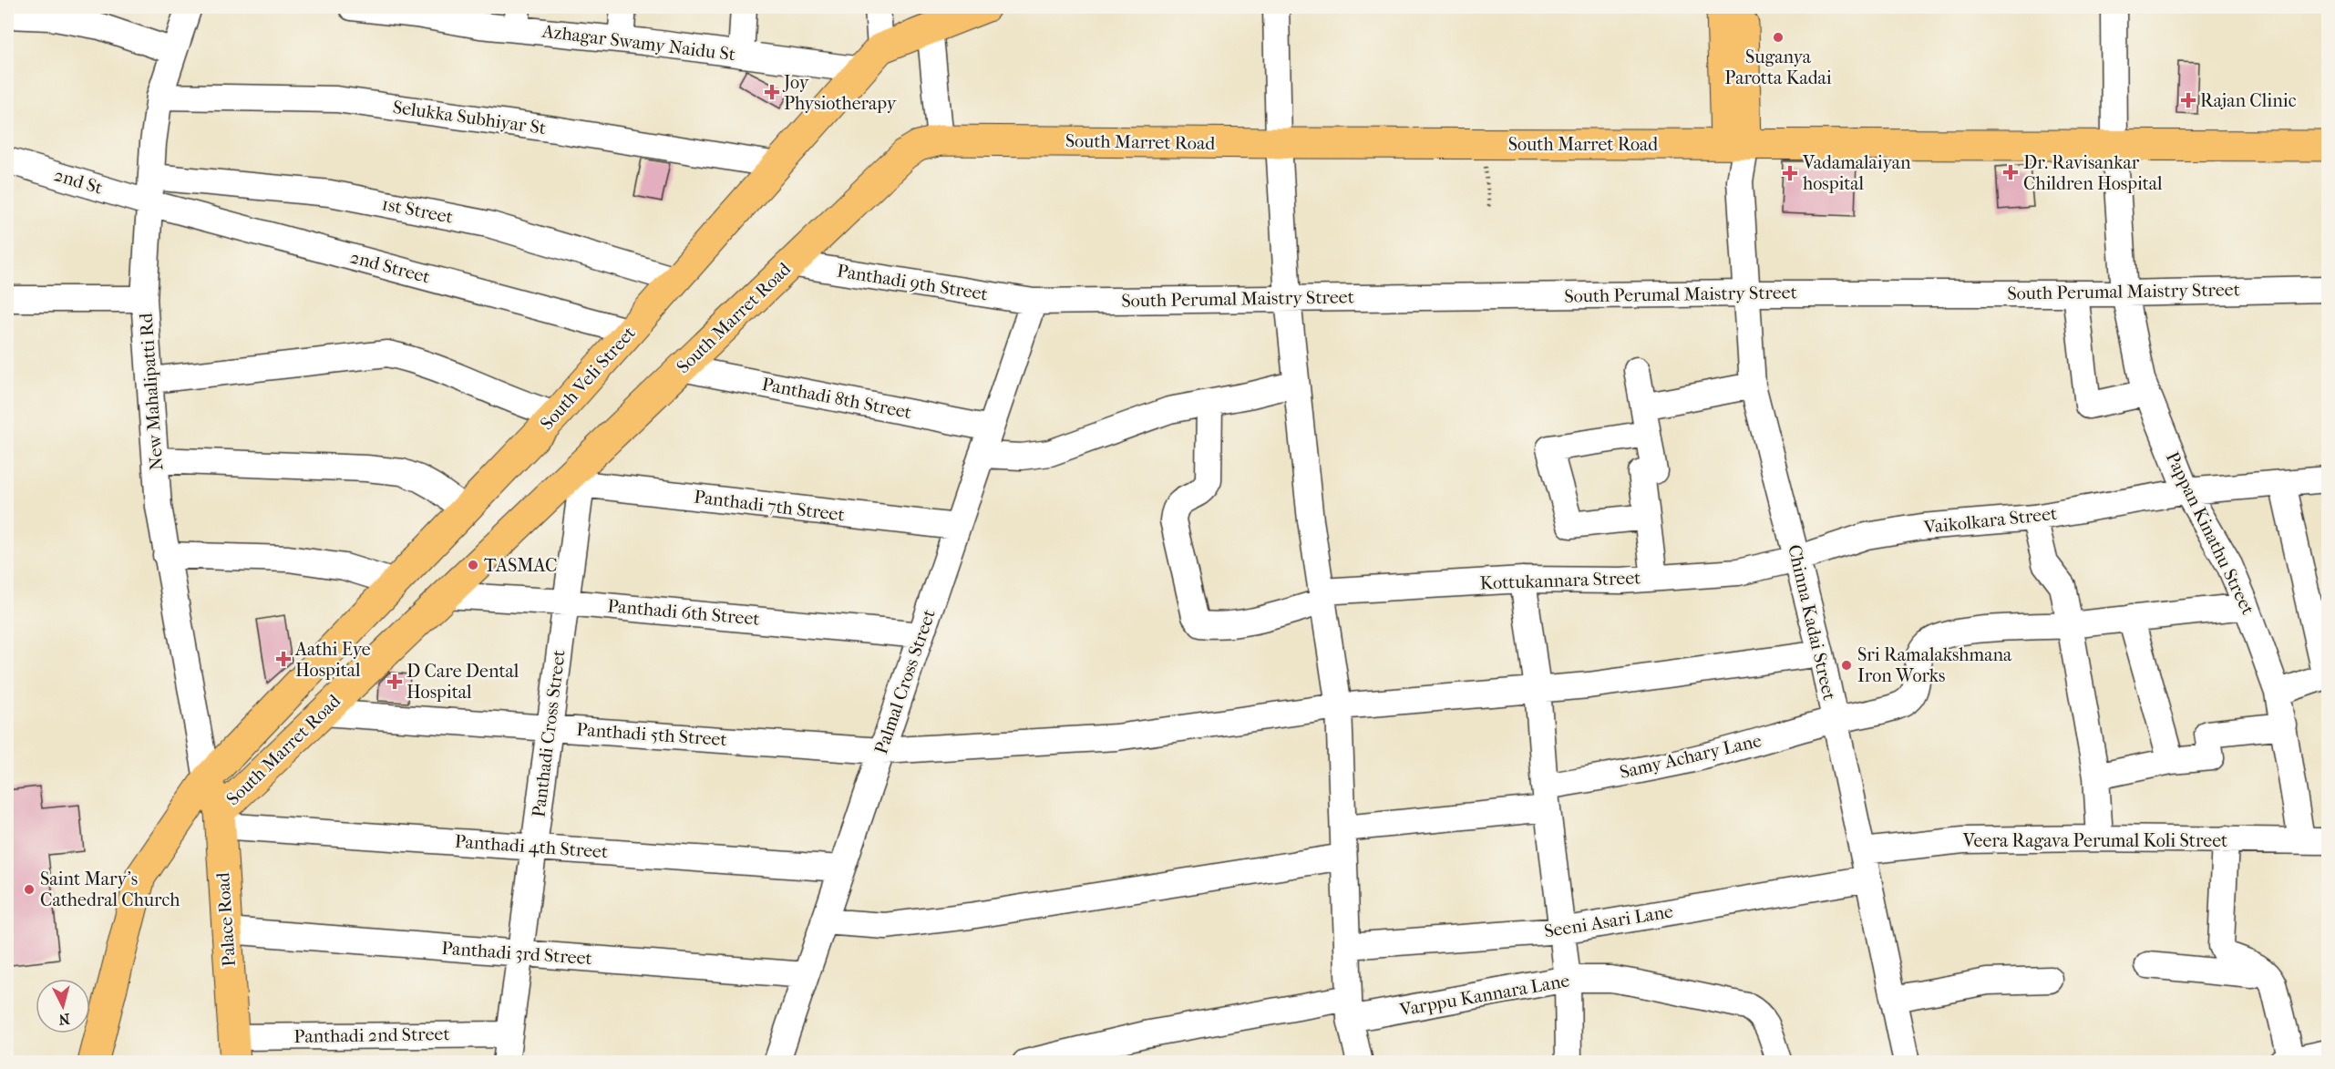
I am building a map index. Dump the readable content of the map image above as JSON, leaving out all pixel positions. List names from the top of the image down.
{
  "streets": {
    "main road": ["South Marret Road", "South Veli Street", "Palace Road"],
    "street": [
      "Azhagar Swamy Naidu St",
      "Selukka Subhiyar St",
      "2nd St",
      "1st Street",
      "2nd Street",
      "Panthadi 9th Street",
      "South Perumal Maistry Street",
      "New Mahalipatti Rd",
      "Panthadi 8th Street",
      "Panthadi 7th Street",
      "Vaikolkara Street",
      "Pappan Kinathu Street",
      "Kottukannara Street",
      "Panthadi 6th Street",
      "Chinna Kadai Street",
      "Palmal Cross Street",
      "Panthadi Cross Street",
      "Panthadi 5th Street",
      "Samy Achary Lane",
      "Veera Ragava Perumal Koli Street",
      "Panthadi 4th Street",
      "Seeni Asari Lane",
      "Panthadi 3rd Street",
      "Varppu Kannara Lane",
      "Panthadi 2nd Street"
    ]
  },
  "crossings": [
    ["Azhagar Swamy Naidu St", "South Veli Street"],
    ["Selukka Subhiyar St", "South Veli Street"],
    ["Selukka Subhiyar St", "New Mahalipatti Rd"],
    ["South Marret Road", "Panthadi 9th Street"],
    ["South Marret Road", "Panthadi 8th Street"],
    ["South Marret Road", "Panthadi 7th Street"],
    ["South Marret Road", "Pappan Kinathu Street"],
    ["South Marret Road", "Panthadi 6th Street"],
    ["South Marret Road", "Chinna Kadai Street"],
    ["South Marret Road", "Panthadi Cross Street"],
    ["South Marret Road", "Panthadi 5th Street"],
    ["South Marret Road", "Panthadi 4th Street"],
    ["South Marret Road", "Palace Road"],
    ["2nd St", "2nd Street"],
    ["2nd St", "New Mahalipatti Rd"],
    ["1st Street", "South Veli Street"],
    ["1st Street", "New Mahalipatti Rd"],
    ["2nd Street", "South Veli Street"],
    ["2nd Street", "New Mahalipatti Rd"],
    ["Panthadi 9th Street", "South Perumal Maistry Street"],
    ["Panthadi 9th Street", "Palmal Cross Street"],
    ["South Perumal Maistry Street", "Pappan Kinathu Street"],
    ["South Perumal Maistry Street", "Chinna Kadai Street"],
    ["South Perumal Maistry Street", "Palmal Cross Street"],
    ["South Veli Street", "New Mahalipatti Rd"],
    ["South Veli Street", "Palace Road"],
    ["New Mahalipatti Rd", "Palace Road"],
    ["Panthadi 8th Street", "Palmal Cross Street"],
    ["Panthadi 7th Street", "Palmal Cross Street"],
    ["Panthadi 7th Street", "Panthadi Cross Street"],
    ["Vaikolkara Street", "Pappan Kinathu Street"],
    ["Vaikolkara Street", "Kottukannara Street"],
    ["Vaikolkara Street", "Chinna Kadai Street"],
    ["Pappan Kinathu Street", "Samy Achary Lane"],
    ["Pappan Kinathu Street", "Veera Ragava Perumal Koli Street"],
    ["Kottukannara Street", "Chinna Kadai Street"],
    ["Panthadi 6th Street", "Palmal Cross Street"],
    ["Panthadi 6th Street", "Panthadi Cross Street"],
    ["Chinna Kadai Street", "Panthadi 5th Street"],
    ["Chinna Kadai Street", "Samy Achary Lane"],
    ["Chinna Kadai Street", "Veera Ragava Perumal Koli Street"],
    ["Chinna Kadai Street", "Seeni Asari Lane"],
    ["Palmal Cross Street", "Panthadi 5th Street"],
    ["Palmal Cross Street", "Panthadi 4th Street"],
    ["Palmal Cross Street", "Panthadi 3rd Street"],
    ["Panthadi Cross Street", "Panthadi 5th Street"],
    ["Panthadi Cross Street", "Panthadi 4th Street"],
    ["Panthadi Cross Street", "Panthadi 3rd Street"],
    ["Panthadi Cross Street", "Panthadi 2nd Street"],
    ["Panthadi 4th Street", "Palace Road"],
    ["Palace Road", "Panthadi 3rd Street"],
    ["Palace Road", "Panthadi 2nd Street"]
  ],
  "places": {
    "other": [
      "Suganya Parotta Kadai",
      "TASMAC",
      "Sri Ramalakshmana Iron Works",
      "Saint Mary's Cathedral Church"
    ],
    "health": [
      "Joy Physiotherapy",
      "Rajan Clinic",
      "Dr. Ravisankar Children Hospital",
      "Vadamalaiyan hospital",
      "Aathi Eye Hospital",
      "D Care Dental Hospital"
    ]
  },
  "north": "bottom"
}
